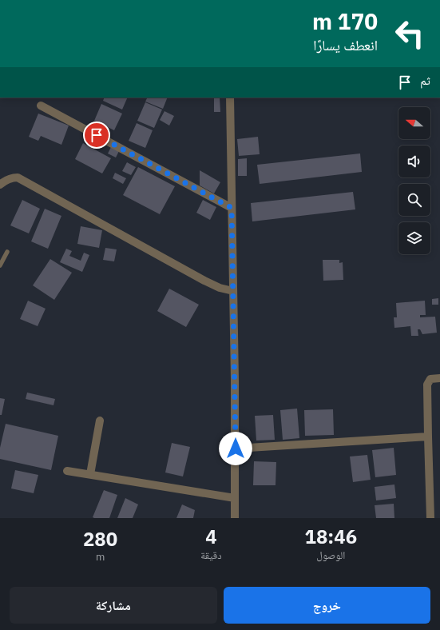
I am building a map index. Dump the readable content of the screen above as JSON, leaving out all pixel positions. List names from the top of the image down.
{
  "north": "left",
  "page": {
    "turn": ["170 m", "انعطف يسارًا"],
    "then": "ثم",
    "eta": [
      "18:46",
      "الوصول",
      "4",
      "دقيقة",
      "280",
      "m"
    ],
    "buttons": ["خروج", "مشاركة"]
  }
}
